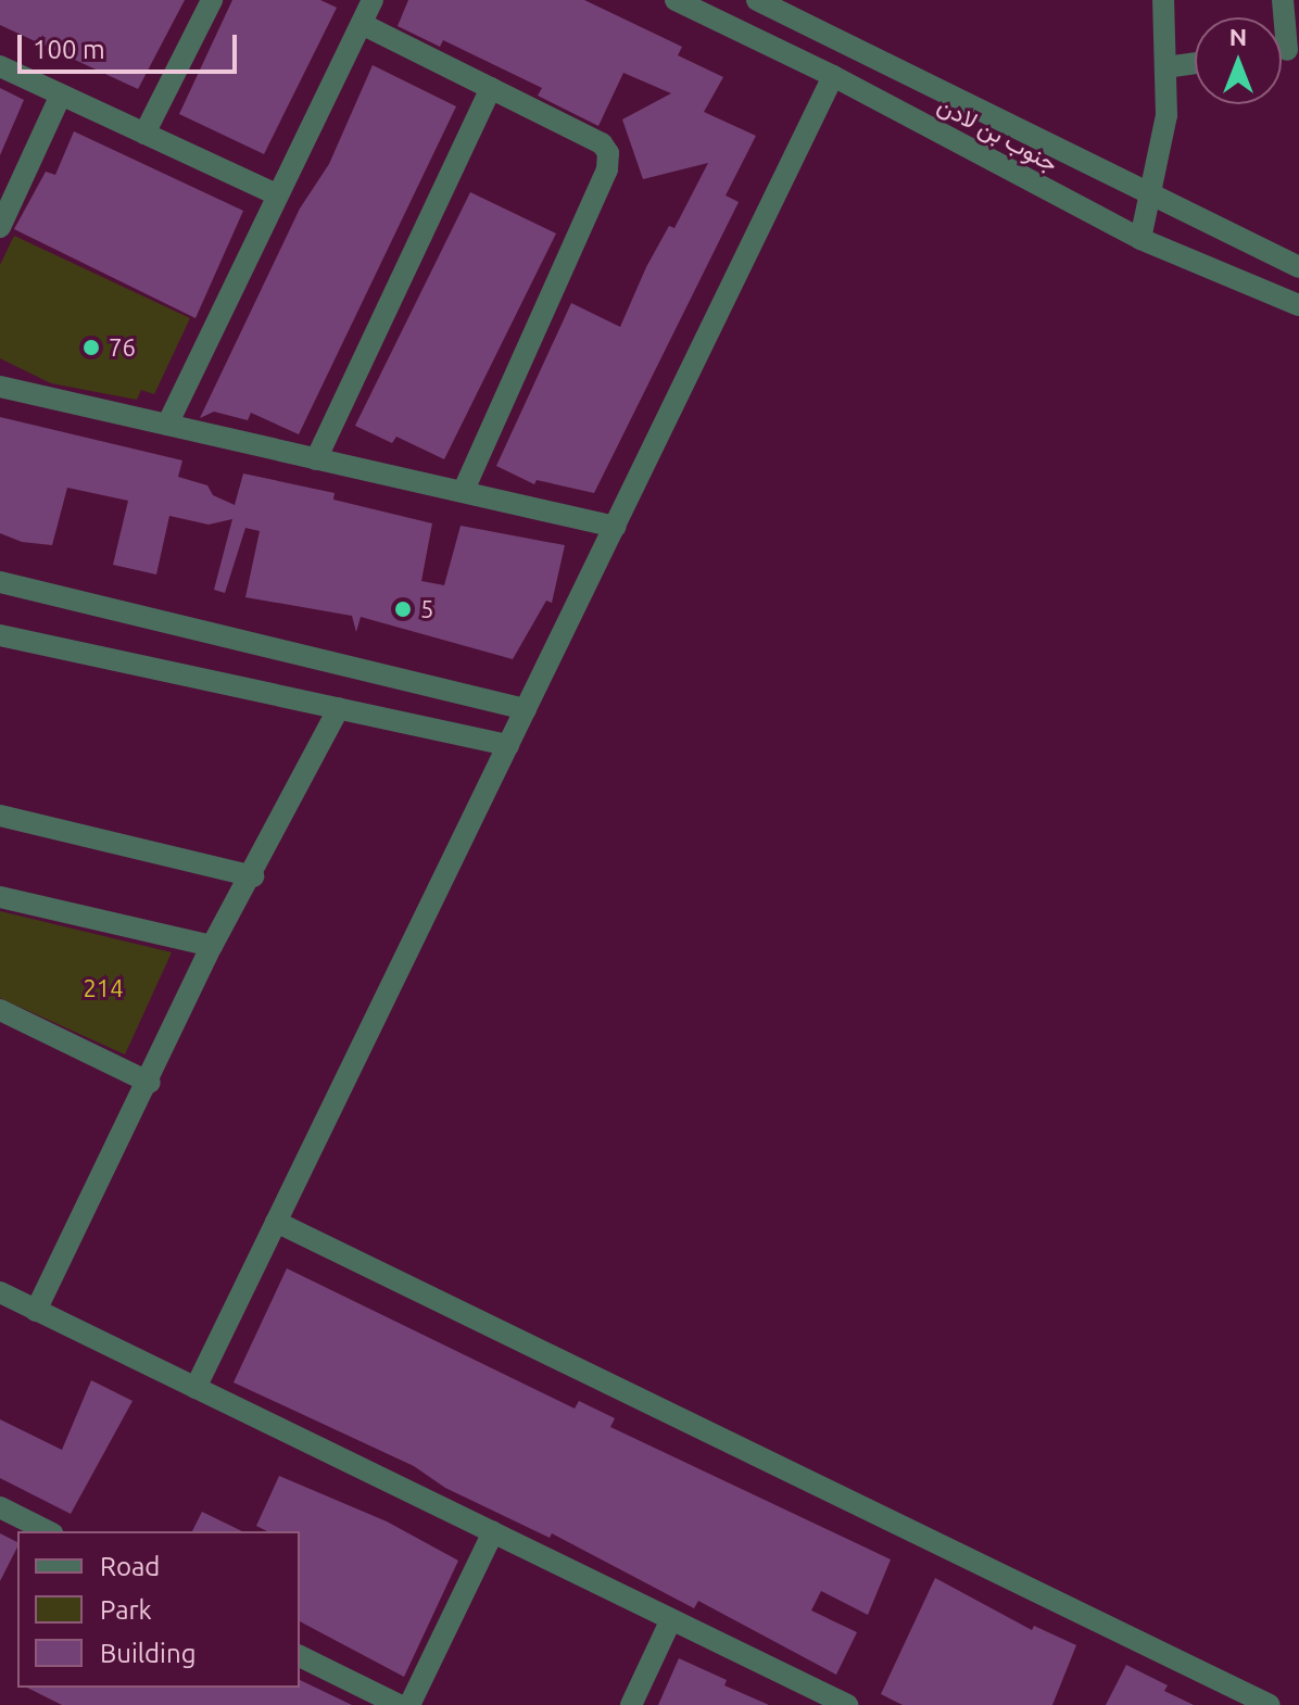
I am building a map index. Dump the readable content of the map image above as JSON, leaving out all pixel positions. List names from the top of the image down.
{
  "streets": {
    "street": ["جنوب بن لادن"]
  },
  "parks": ["214"],
  "places": ["76", "5"],
  "legend": ["Road", "Park", "Building"],
  "scale_bar": "100 m",
  "north": "top"
}
